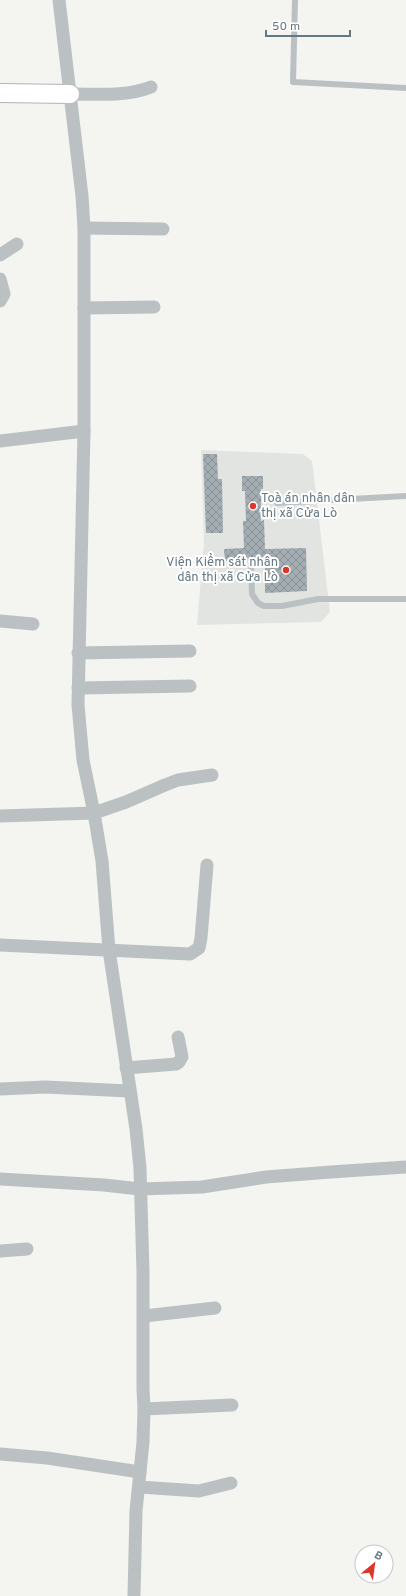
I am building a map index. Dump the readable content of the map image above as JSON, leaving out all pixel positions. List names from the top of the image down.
{
  "places": ["Toà án nhân dân thị xã Cửa Lò", "Viện Kiểm sát nhân dân thị xã Cửa Lò"],
  "scale_bar": "50 m",
  "north": "top right"
}
